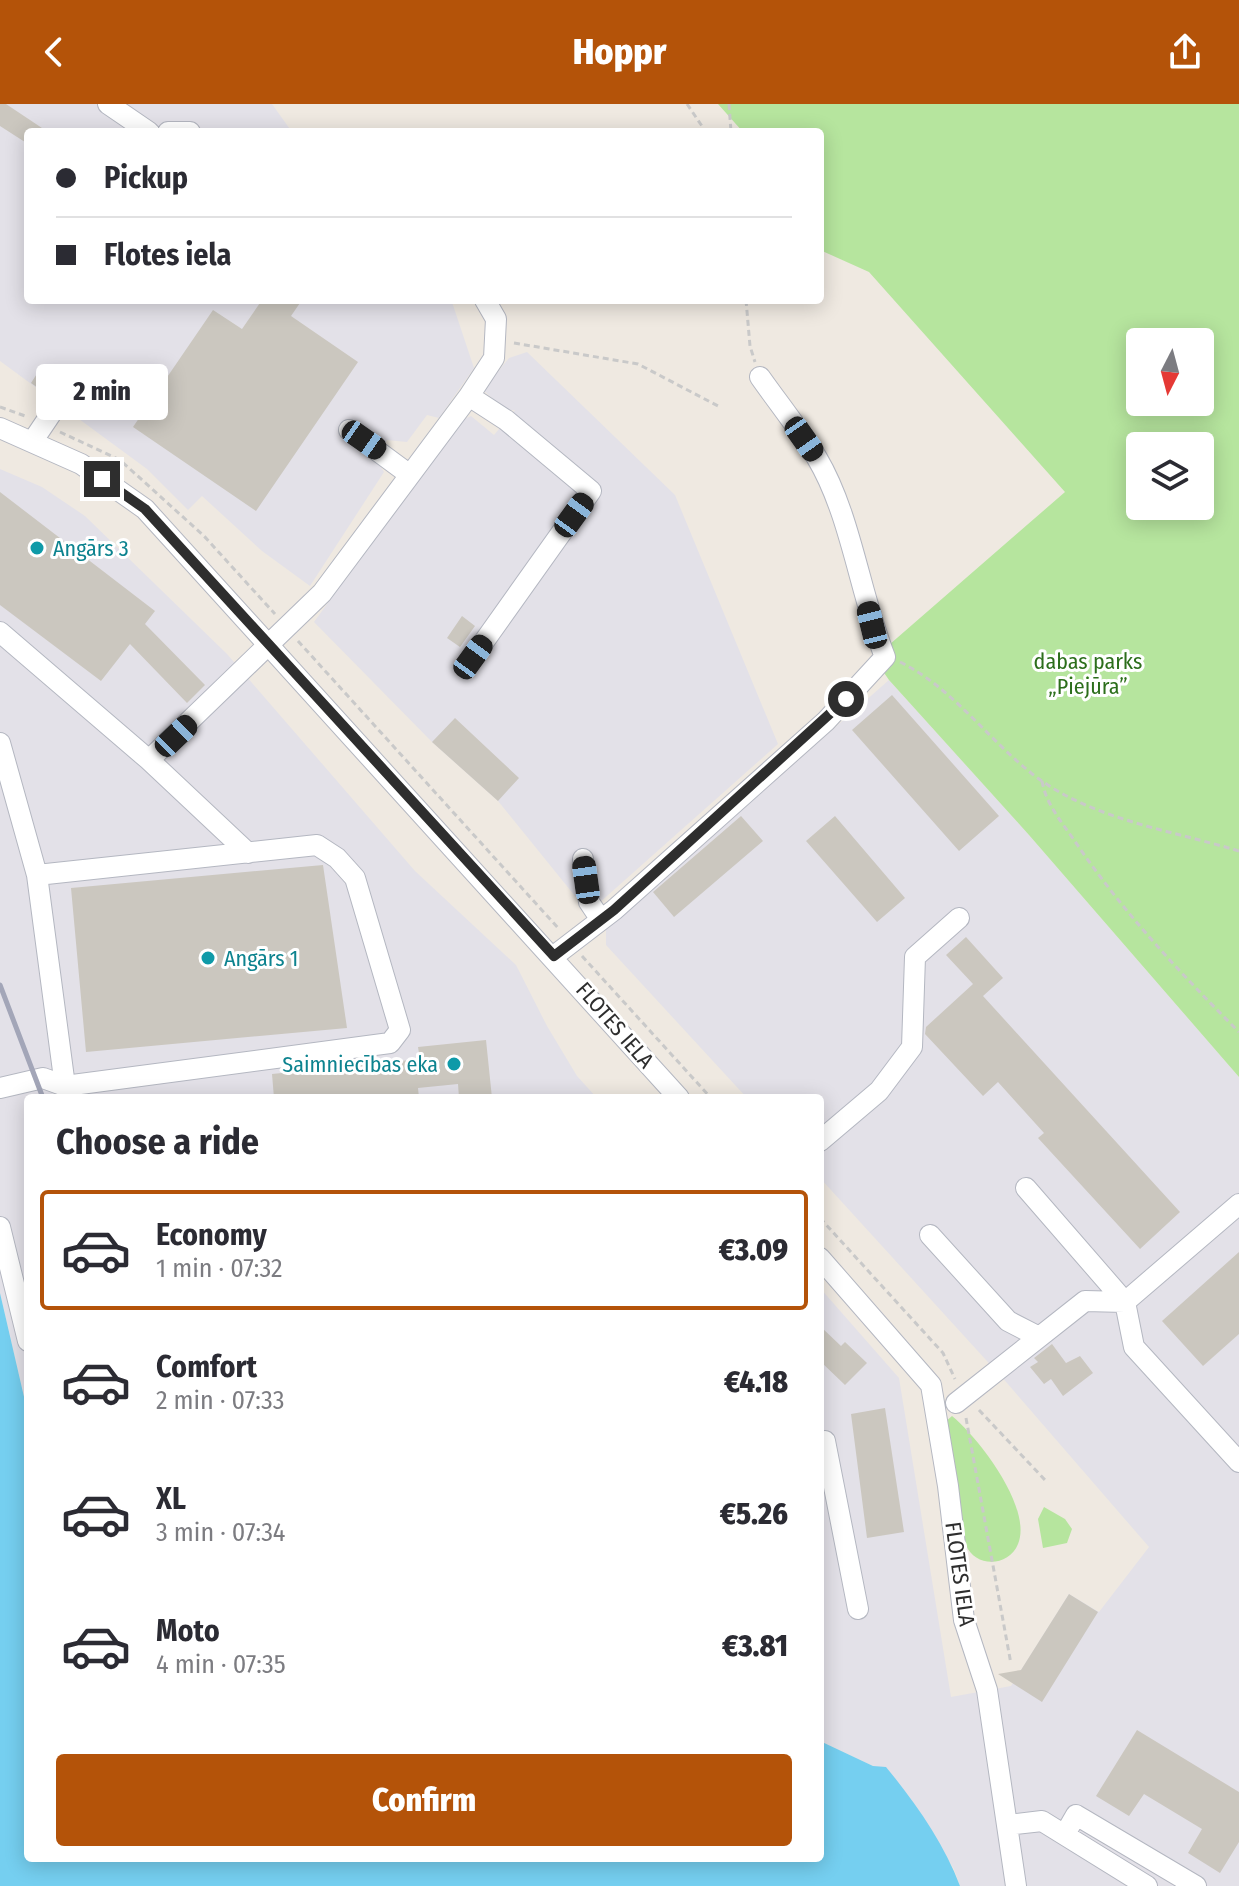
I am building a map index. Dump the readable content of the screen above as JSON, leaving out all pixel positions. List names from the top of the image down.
{
  "streets": {
    "street": ["FLOTES IELA"]
  },
  "parks": ["dabas parks „Piejūra”"],
  "places": ["Angārs 3", "Angārs 1", "Saimniecības eka"],
  "north": "bottom",
  "page": {
    "header": "Hoppr",
    "banner": ["Pickup", "Flotes iela"],
    "bubble": "2 min",
    "heading": "Choose a ride",
    "list": [
      {
        "name": "Economy",
        "note": "1 min · 07:32",
        "value": "€3.09"
      },
      {
        "name": "Comfort",
        "note": "2 min · 07:33",
        "value": "€4.18"
      },
      {
        "name": "XL",
        "note": "3 min · 07:34",
        "value": "€5.26"
      },
      {
        "name": "Moto",
        "note": "4 min · 07:35",
        "value": "€3.81"
      }
    ],
    "buttons": "Confirm"
  }
}
